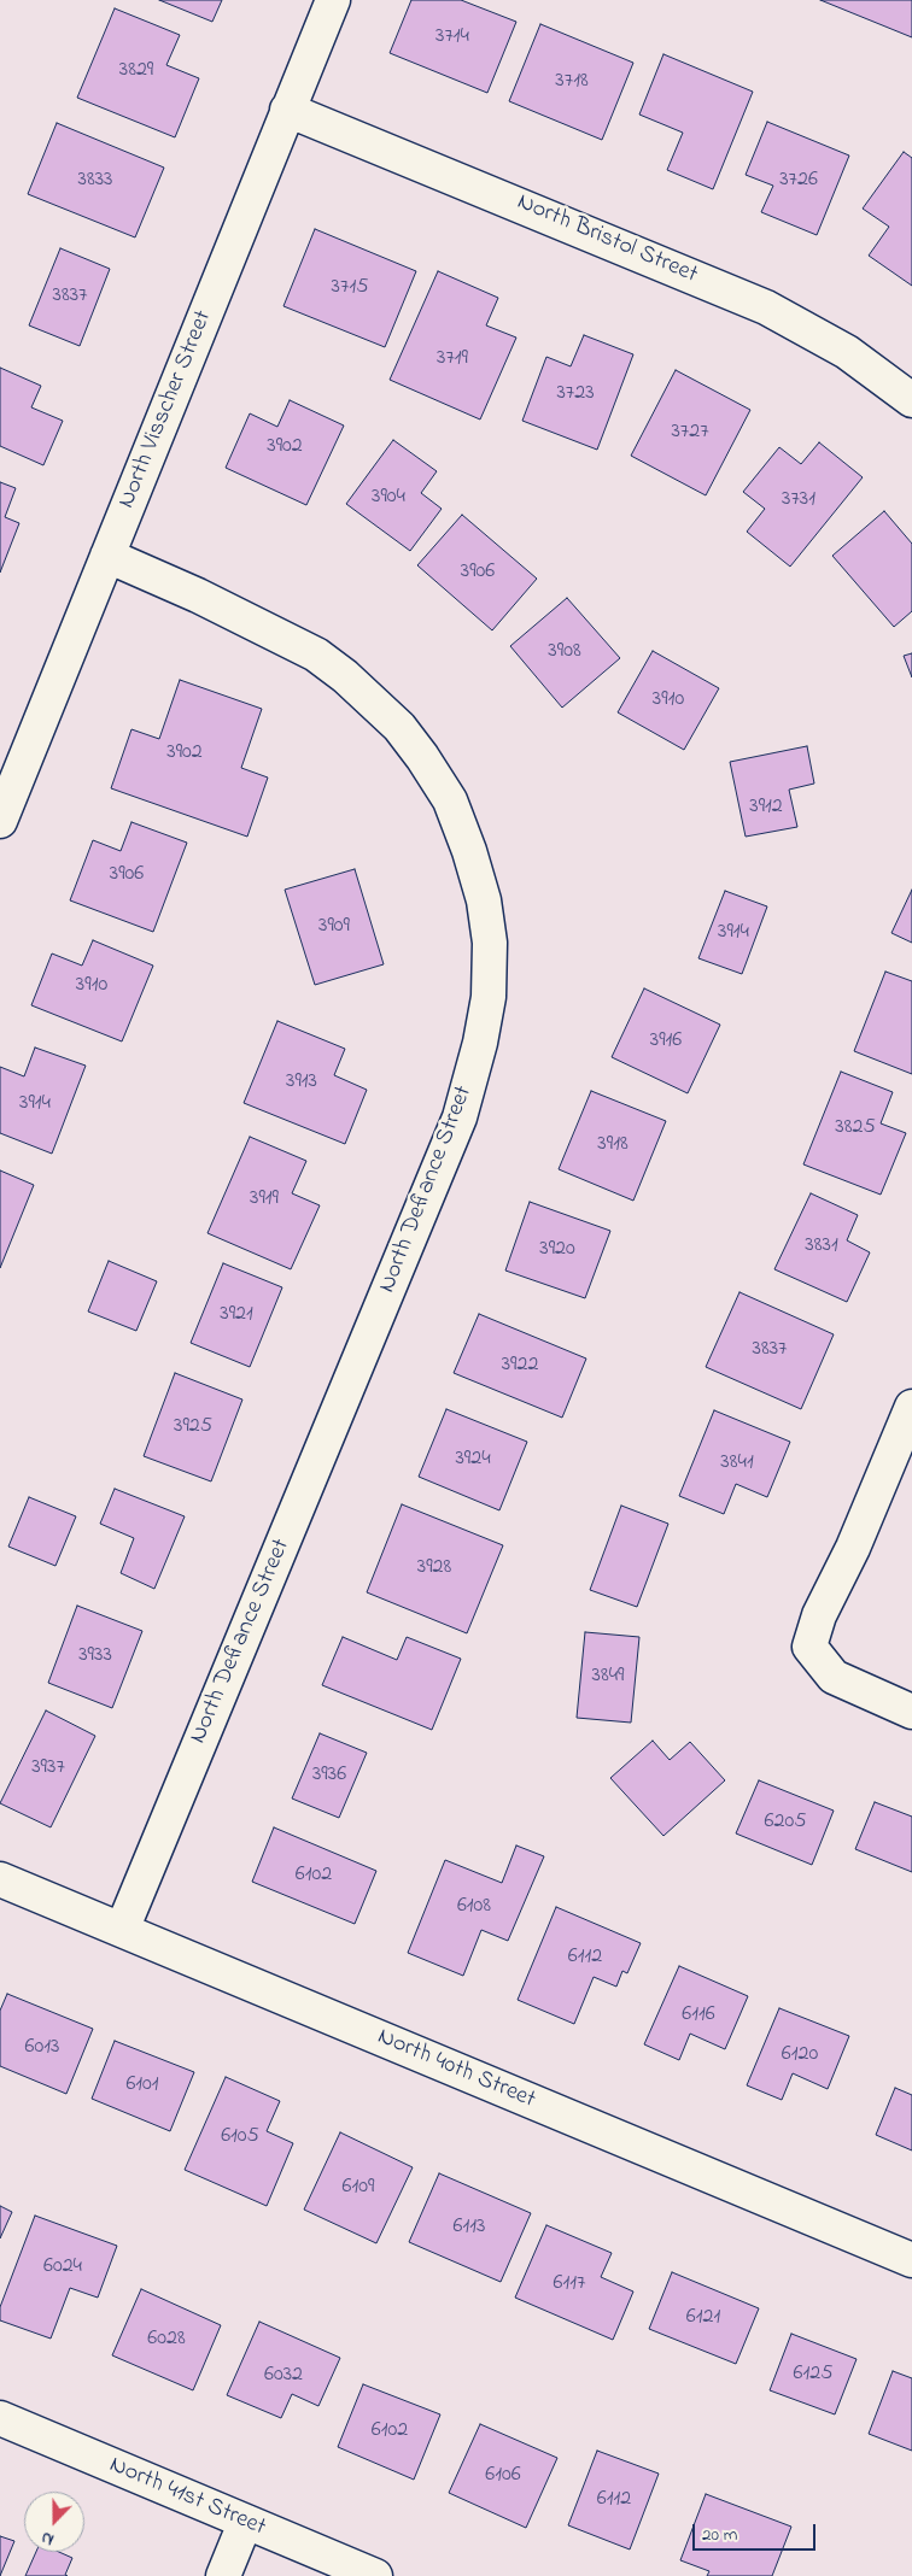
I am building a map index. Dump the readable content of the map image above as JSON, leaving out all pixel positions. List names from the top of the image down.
{
  "streets": {
    "street": [
      "North Bristol Street",
      "North Visscher Street",
      "North Defiance Street",
      "North 40th Street",
      "North 41st Street"
    ]
  },
  "crossings": [
    ["North Bristol Street", "North Visscher Street"],
    ["North Visscher Street", "North Defiance Street"],
    ["North Defiance Street", "North 40th Street"]
  ],
  "house_numbers": [
    "3714",
    "3829",
    "3718",
    "3833",
    "3726",
    "3715",
    "3837",
    "3719",
    "3723",
    "3727",
    "3902",
    "3904",
    "3731",
    "3906",
    "3908",
    "3910",
    "3902",
    "3912",
    "3906",
    "3909",
    "3914",
    "3910",
    "3916",
    "3913",
    "3914",
    "3825",
    "3918",
    "3919",
    "3831",
    "3920",
    "3921",
    "3837",
    "3922",
    "3925",
    "3924",
    "3841",
    "3928",
    "3933",
    "3849",
    "3937",
    "3936",
    "6205",
    "6102",
    "6108",
    "6112",
    "6116",
    "6013",
    "6120",
    "6101",
    "6105",
    "6109",
    "6113",
    "6024",
    "6117",
    "6121",
    "6028",
    "6125",
    "6032",
    "6102",
    "6106",
    "6112"
  ],
  "scale_bar": "20 m",
  "north": "bottom"
}
